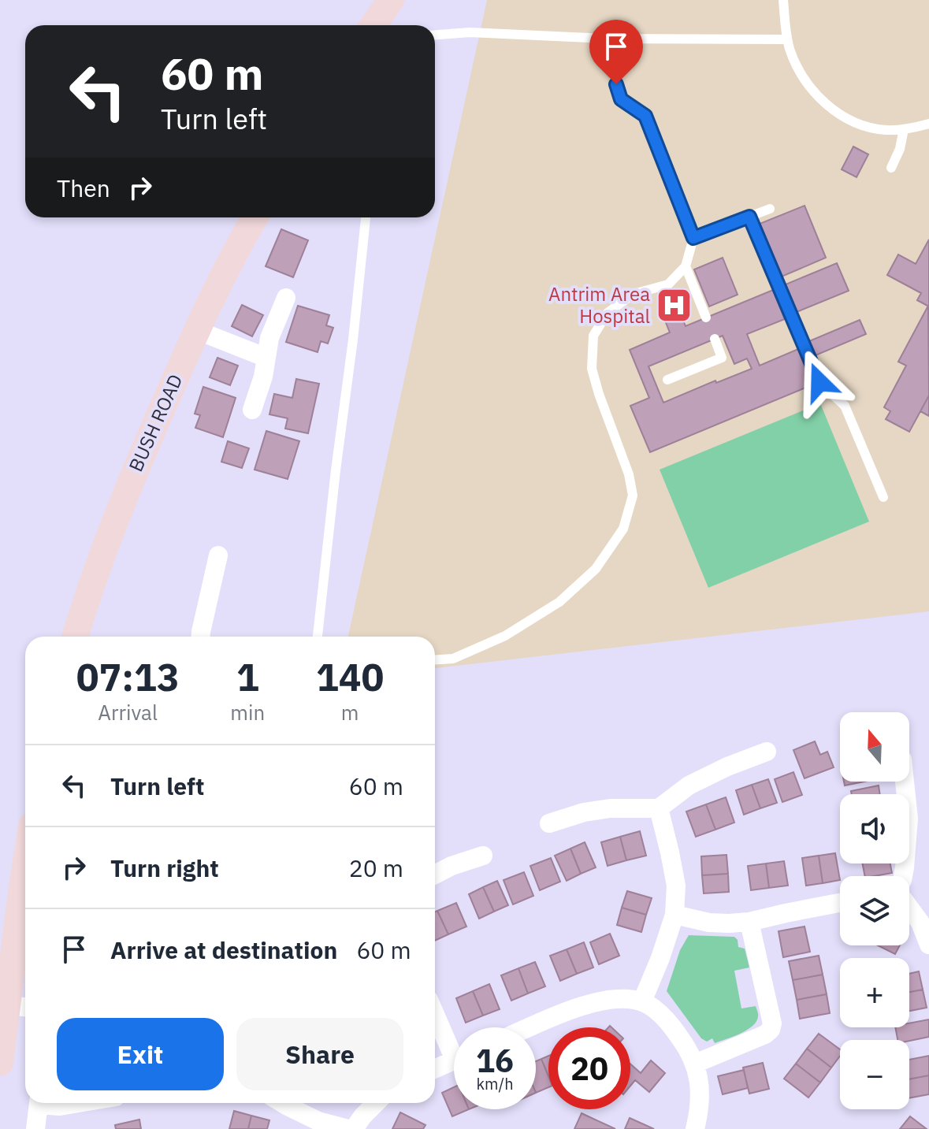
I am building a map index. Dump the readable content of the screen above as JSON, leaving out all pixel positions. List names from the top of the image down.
{
  "streets": {
    "main road": ["BUSH ROAD"]
  },
  "places": {
    "hospital": ["Antrim Area Hospital"]
  },
  "north": "top",
  "page": {
    "turn": ["60 m", "Turn left"],
    "then": "Then",
    "eta": [
      "07:13",
      "Arrival",
      "1",
      "min",
      "140",
      "m"
    ],
    "map_buttons": ["+", "−"],
    "list": [
      {
        "name": "Turn left",
        "value": "60 m"
      },
      {
        "name": "Turn right",
        "value": "20 m"
      },
      {
        "name": "Arrive at destination",
        "value": "60 m"
      }
    ],
    "buttons": ["Exit", "Share"],
    "speed": "16 km/h",
    "limit": "20"
  }
}
